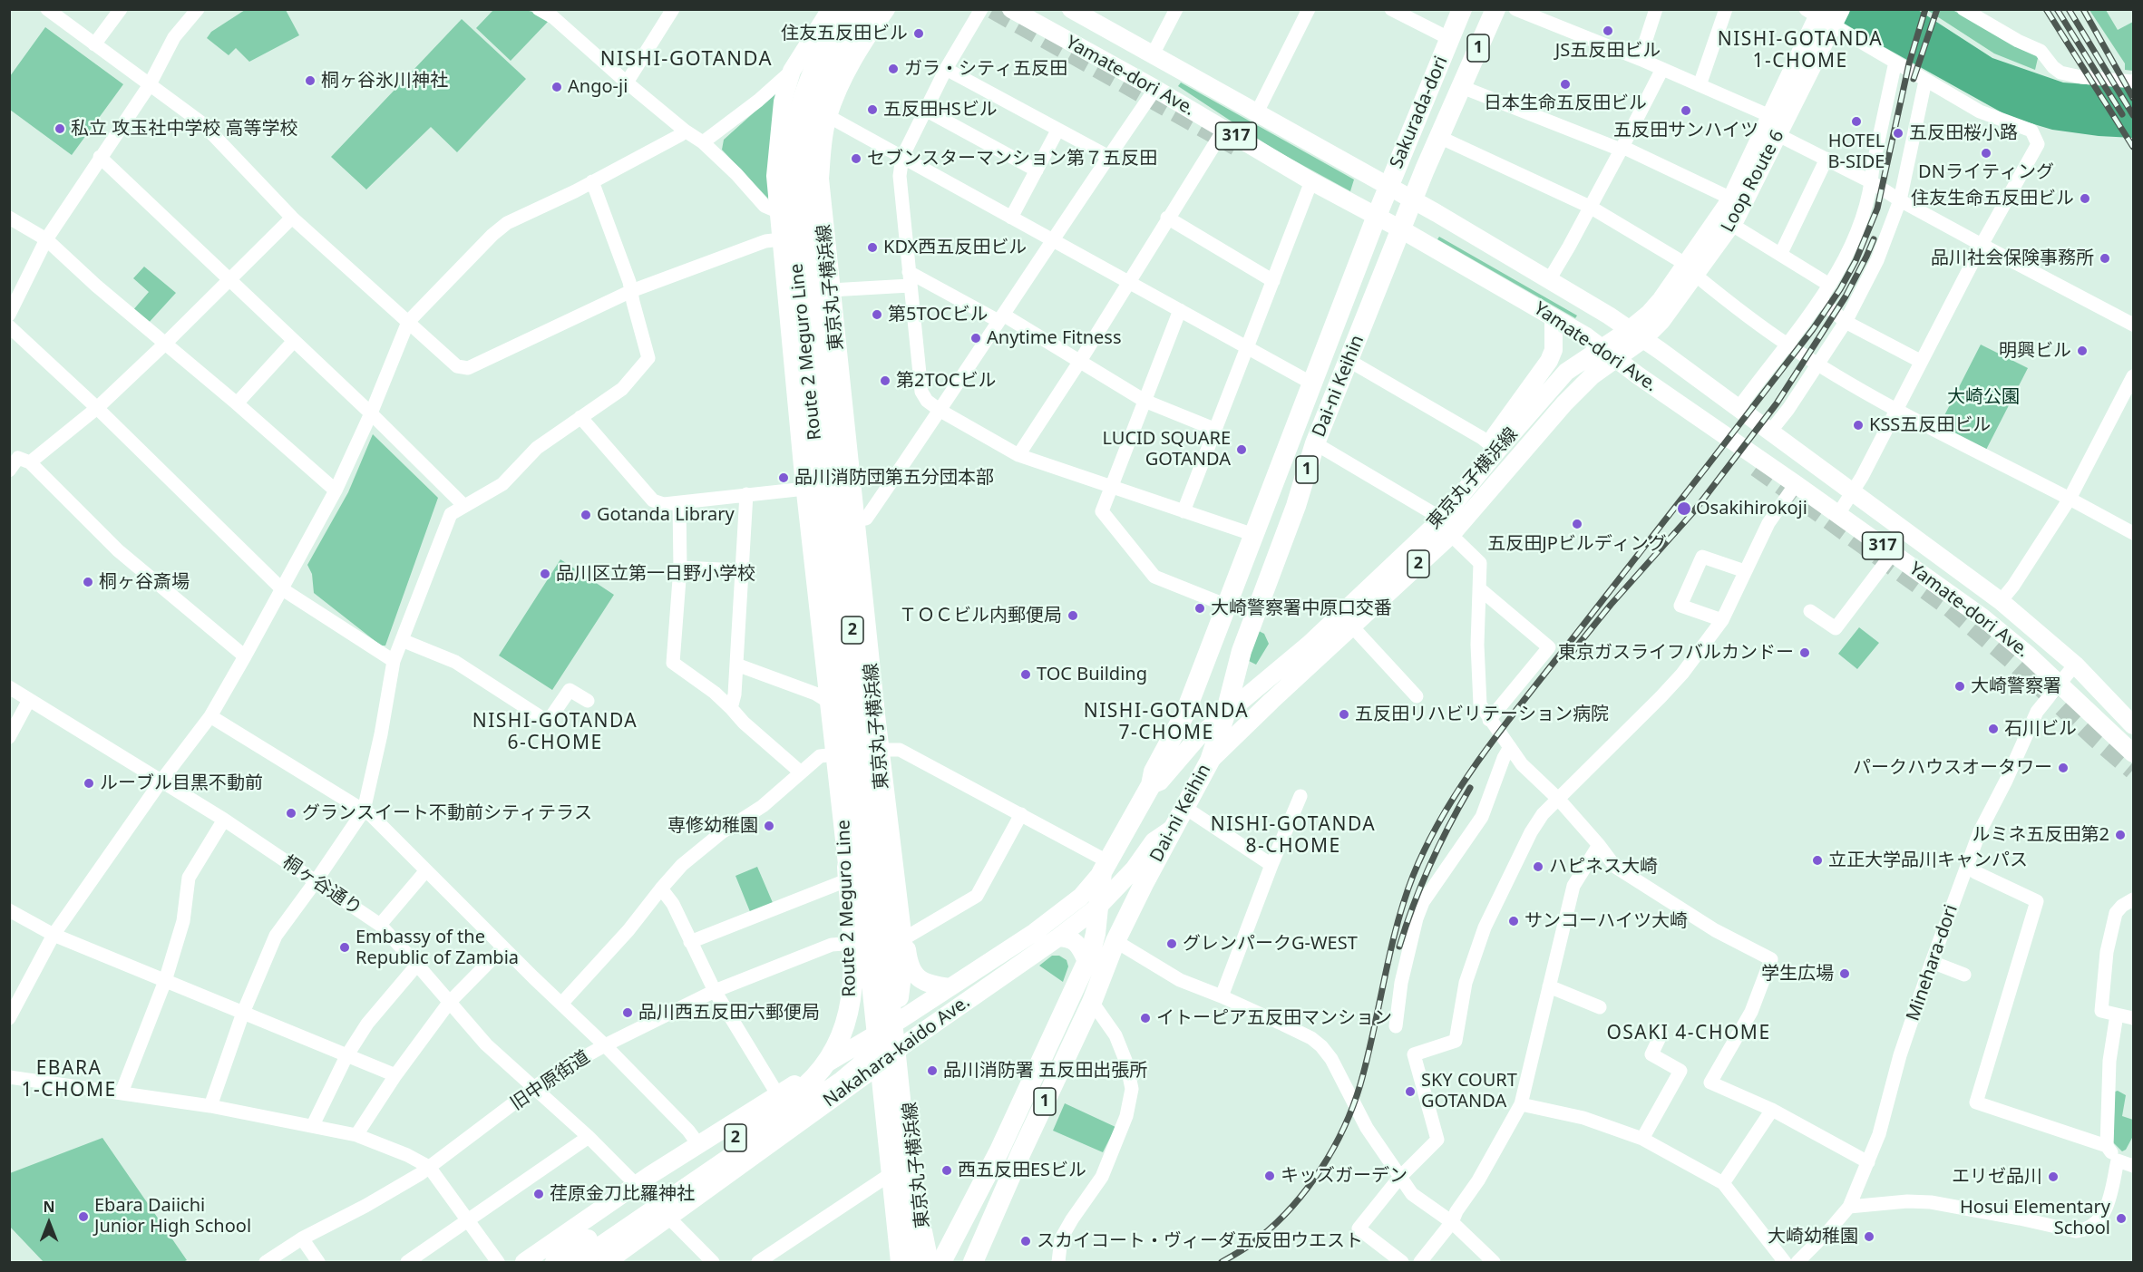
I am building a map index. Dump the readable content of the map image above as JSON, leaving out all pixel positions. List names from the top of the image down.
{
  "streets": {
    "highway": [
      "1",
      "Sakurada-dori",
      "Route 2 Meguro Line",
      "Dai-ni Keihin",
      "2"
    ],
    "main road": [
      "Yamate-dori Ave.",
      "317",
      "Loop Route 6",
      "東京丸子横浜線",
      "Nakahara-kaido Ave."
    ],
    "street": ["桐ヶ谷通り", "Minehara-dori", "旧中原街道"]
  },
  "crossings": [
    ["Yamate-dori Ave.", "Sakurada-dori"],
    ["Yamate-dori Ave.", "Loop Route 6"],
    ["Yamate-dori Ave.", "東京丸子横浜線"],
    ["Yamate-dori Ave.", "Dai-ni Keihin"],
    ["Yamate-dori Ave.", "Minehara-dori"],
    ["Sakurada-dori", "Dai-ni Keihin"],
    ["Loop Route 6", "東京丸子横浜線"],
    ["東京丸子横浜線", "Route 2 Meguro Line"],
    ["東京丸子横浜線", "Dai-ni Keihin"],
    ["東京丸子横浜線", "Nakahara-kaido Ave."],
    ["東京丸子横浜線", "旧中原街道"],
    ["Dai-ni Keihin", "Nakahara-kaido Ave."],
    ["桐ヶ谷通り", "Nakahara-kaido Ave."],
    ["桐ヶ谷通り", "旧中原街道"]
  ],
  "districts": [
    "NISHI-GOTANDA 1-CHOME",
    "NISHI-GOTANDA",
    "NISHI-GOTANDA 7-CHOME",
    "NISHI-GOTANDA 6-CHOME",
    "NISHI-GOTANDA 8-CHOME",
    "OSAKI 4-CHOME",
    "EBARA 1-CHOME"
  ],
  "parks": ["大崎公園"],
  "places": [
    "JS五反田ビル",
    "住友五反田ビル",
    "ガラ・シティ五反田",
    "桐ヶ谷氷川神社",
    "日本生命五反田ビル",
    "Ango-ji",
    "五反田HSビル",
    "五反田サンハイツ",
    "HOTEL B-SIDE",
    "私立 攻玉社中学校 高等学校",
    "五反田桜小路",
    "DNライティング",
    "セブンスターマンション第７五反田",
    "住友生命五反田ビル",
    "KDX西五反田ビル",
    "品川社会保険事務所",
    "第5TOCビル",
    "Anytime Fitness",
    "明興ビル",
    "第2TOCビル",
    "KSS五反田ビル",
    "LUCID SQUARE GOTANDA",
    "品川消防団第五分団本部",
    "Osakihirokoji",
    "Gotanda Library",
    "五反田JPビルディング",
    "品川区立第一日野小学校",
    "桐ヶ谷斎場",
    "大崎警察署中原口交番",
    "ＴＯＣビル内郵便局",
    "東京ガスライフバルカンドー",
    "TOC Building",
    "大崎警察署",
    "五反田リハビリテーション病院",
    "石川ビル",
    "パークハウスオータワー",
    "ルーブル目黒不動前",
    "グランスイート不動前シティテラス",
    "専修幼稚園",
    "ルミネ五反田第2",
    "立正大学品川キャンパス",
    "ハピネス大崎",
    "サンコーハイツ大崎",
    "グレンパークG-WEST",
    "Embassy of the Republic of Zambia",
    "学生広場",
    "品川西五反田六郵便局",
    "イトーピア五反田マンション",
    "品川消防署 五反田出張所",
    "SKY COURT GOTANDA",
    "西五反田ESビル",
    "キッズガーデン",
    "エリゼ品川",
    "荏原金刀比羅神社",
    "Ebara Daiichi Junior High School",
    "Hosui Elementary School",
    "大崎幼稚園",
    "スカイコート・ヴィーダ五反田ウエスト"
  ],
  "north": "top"
}
